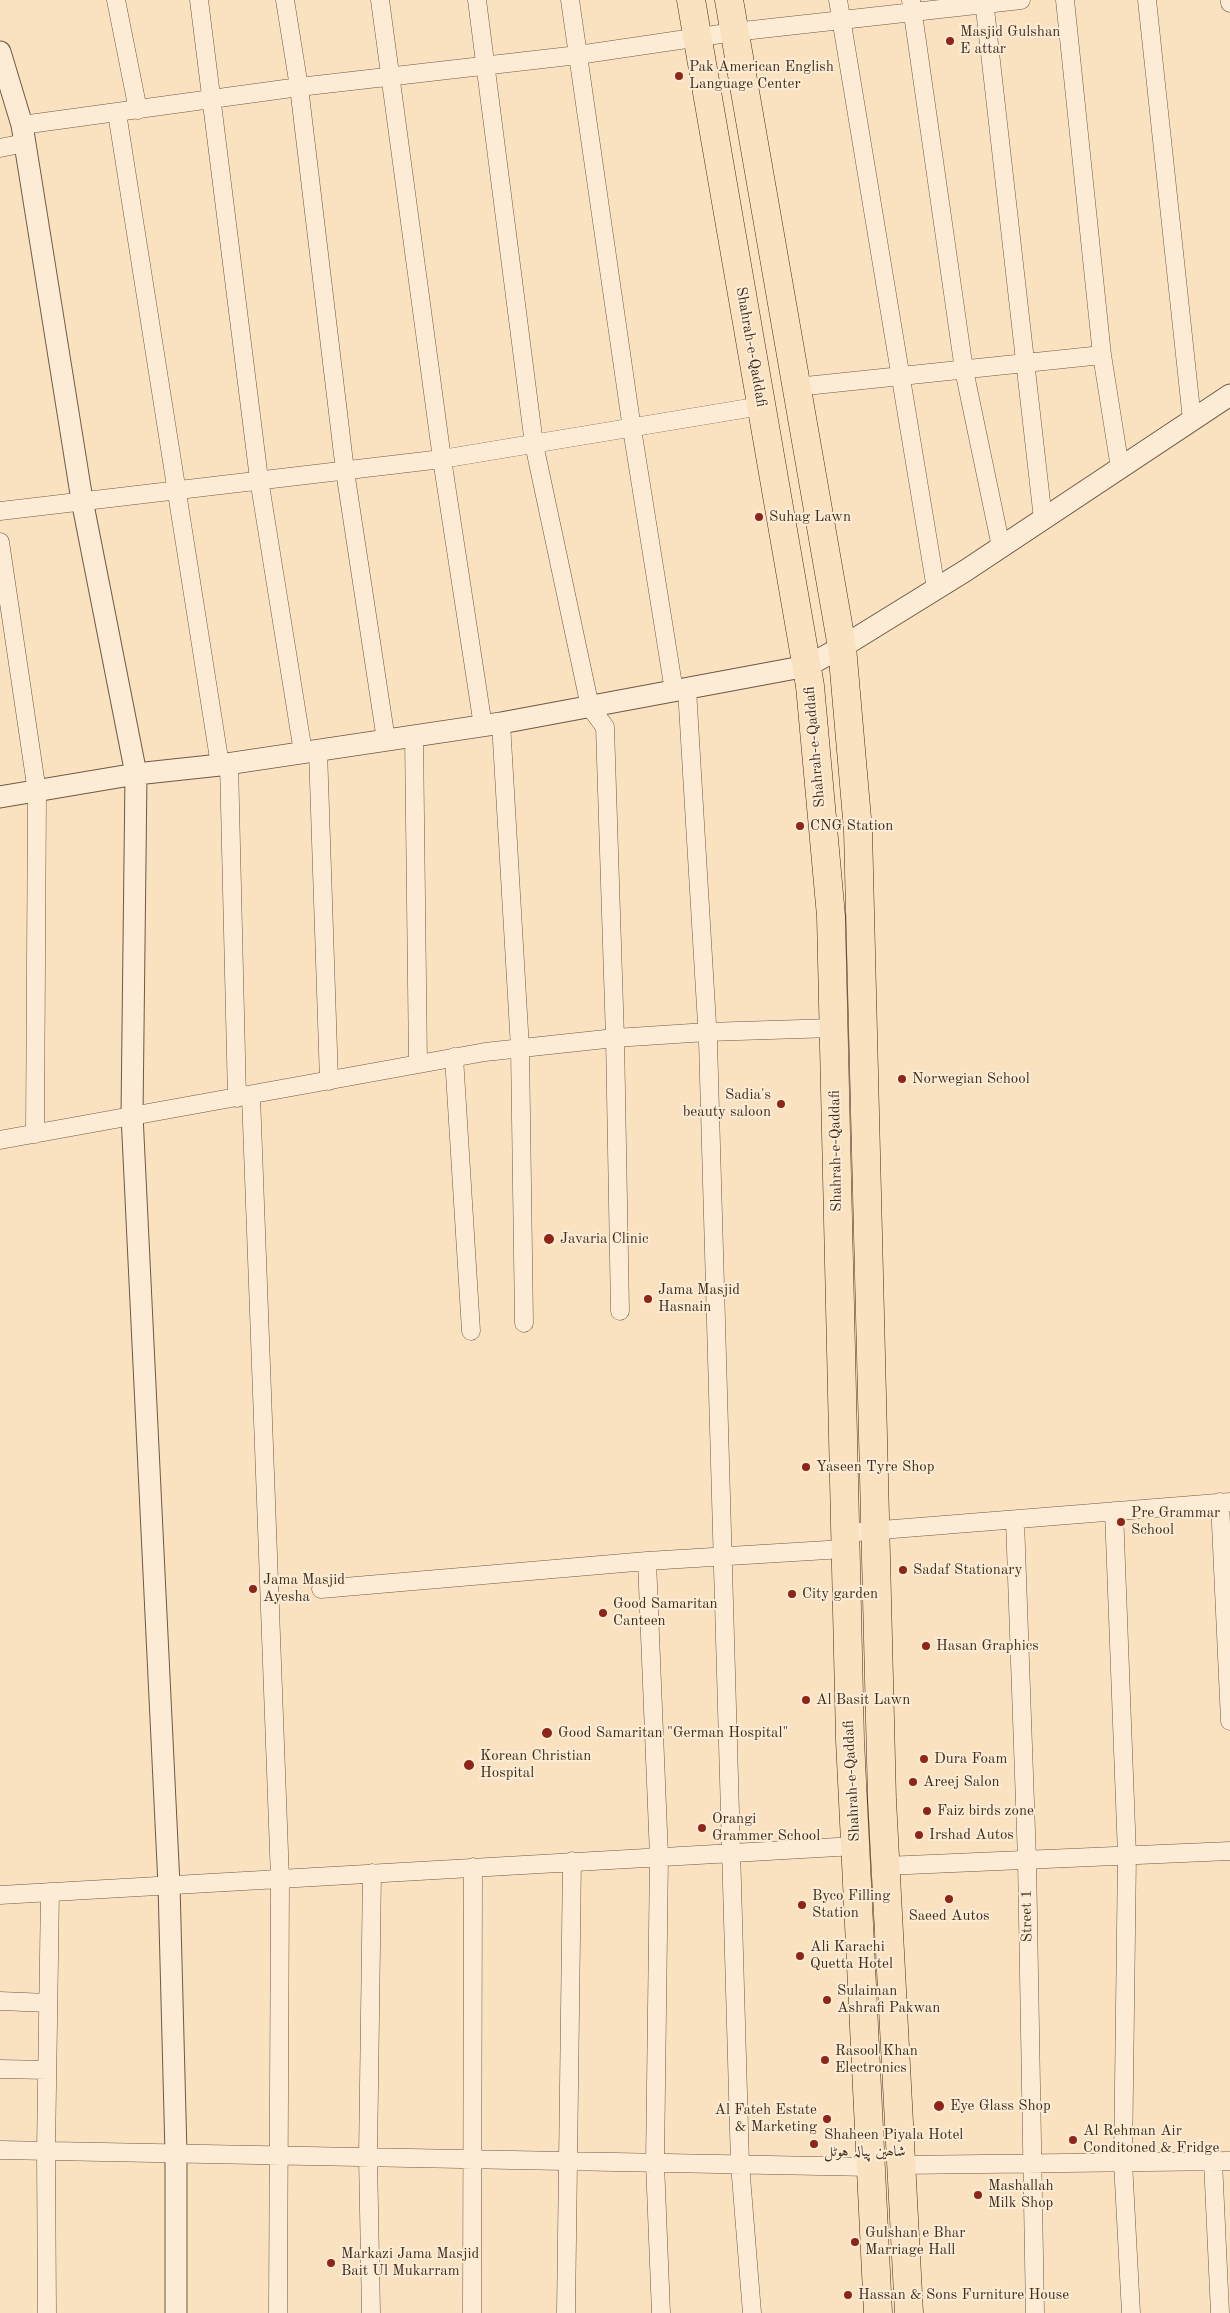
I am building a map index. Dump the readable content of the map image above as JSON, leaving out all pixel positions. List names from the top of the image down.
{
  "streets": {
    "main road": ["Shahrah-e-Qaddafi"],
    "street": ["Street 1"]
  },
  "places": [
    "Masjid Gulshan E attar",
    "Pak American English Language Center",
    "Suhag Lawn",
    "CNG Station",
    "Norwegian School",
    "Sadia's beauty saloon",
    "Javaria Clinic",
    "Jama Masjid Hasnain",
    "Yaseen Tyre Shop",
    "Pre Grammar School",
    "Sadaf Stationary",
    "Jama Masjid Ayesha",
    "City garden",
    "Good Samaritan Canteen",
    "Hasan Graphics",
    "Al Basit Lawn",
    "Good Samaritan \"German Hospital\"",
    "Dura Foam",
    "Korean Christian Hospital",
    "Areej Salon",
    "Faiz birds zone",
    "Orangi Grammer School",
    "Irshad Autos",
    "Saeed Autos",
    "Byco Filling Station",
    "Ali Karachi Quetta Hotel",
    "Sulaiman Ashrafi Pakwan",
    "Rasool Khan Electronics",
    "Eye Glass Shop",
    "Al Fateh Estate & Marketing",
    "Al Rehman Air Conditoned & Fridge",
    "Shaheen Piyala Hotel شاھین پیالہ ہوٹل",
    "Mashallah Milk Shop",
    "Gulshan e Bhar Marriage Hall",
    "Markazi Jama Masjid Bait Ul Mukarram",
    "Hassan & Sons Furniture House"
  ]
}
